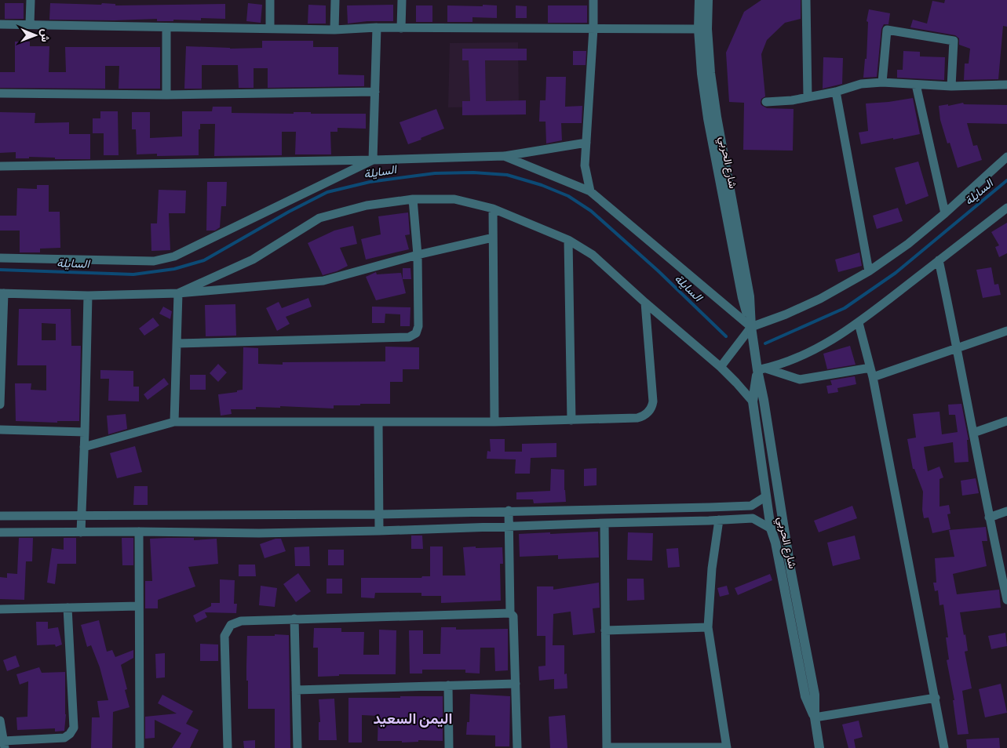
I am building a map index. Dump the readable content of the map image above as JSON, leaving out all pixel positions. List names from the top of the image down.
{
  "streets": {
    "street": ["شارع الحربي"]
  },
  "districts": ["اليمن السعيد"],
  "water": ["السايلة"],
  "north": "right"
}
